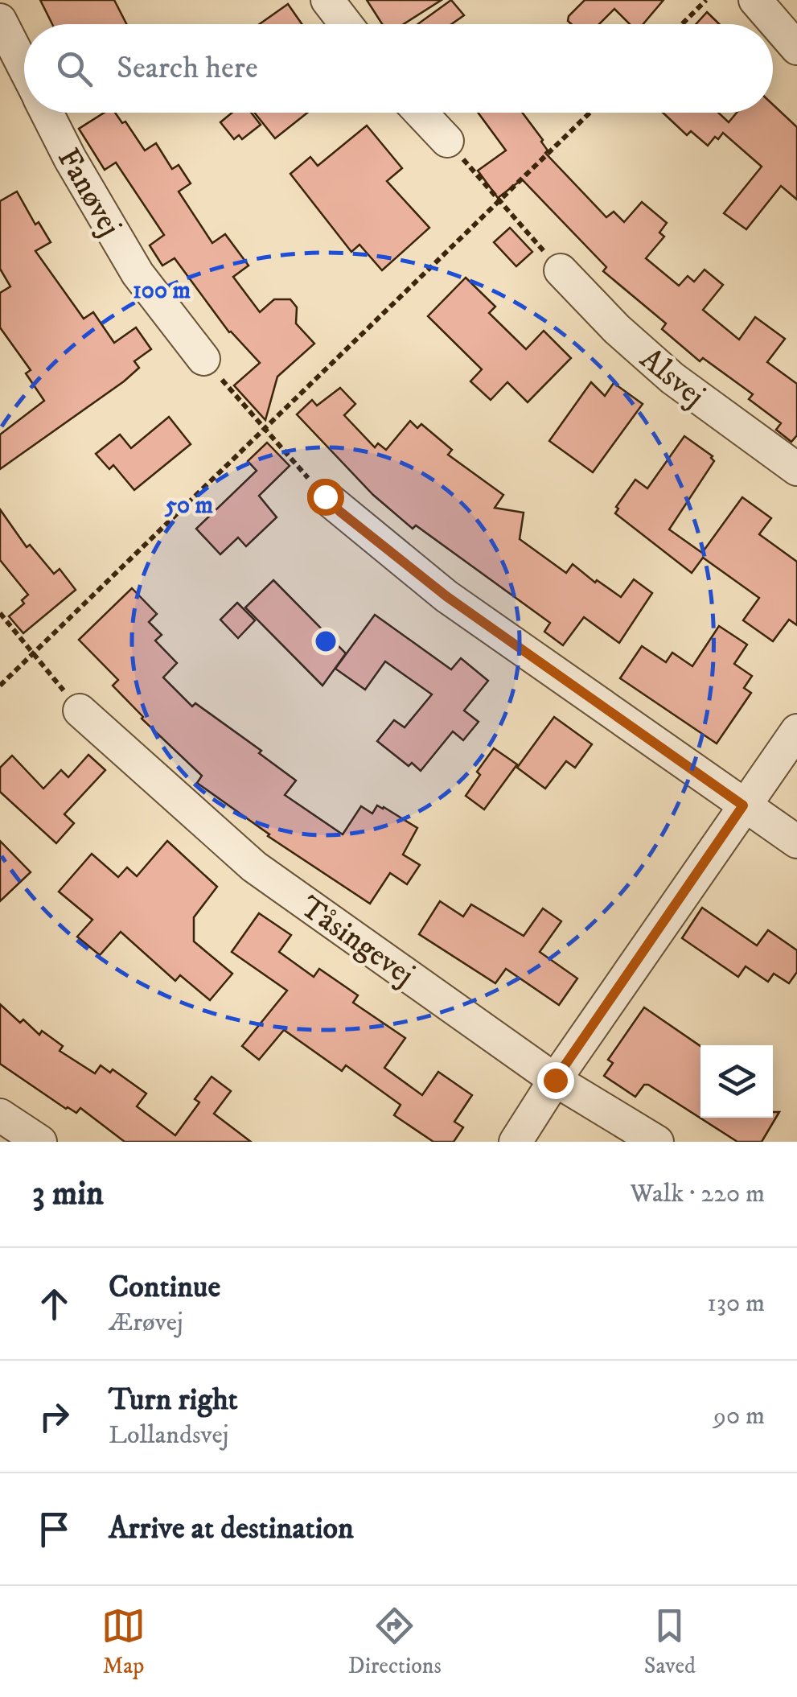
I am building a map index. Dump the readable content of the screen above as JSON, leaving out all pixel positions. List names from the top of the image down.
{
  "streets": {
    "street": ["Fanøvej", "Alsvej", "Tåsingevej"]
  },
  "page": {
    "search": "Search here",
    "heading": ["3 min", "Walk · 220 m"],
    "list": [
      ["Continue", "Ærøvej", "130 m"],
      ["Turn right", "Lollandsvej", "90 m"],
      "Arrive at destination"
    ],
    "nav": ["Map", "Directions", "Saved"]
  },
  "rings": ["100 m", "50 m"]
}
